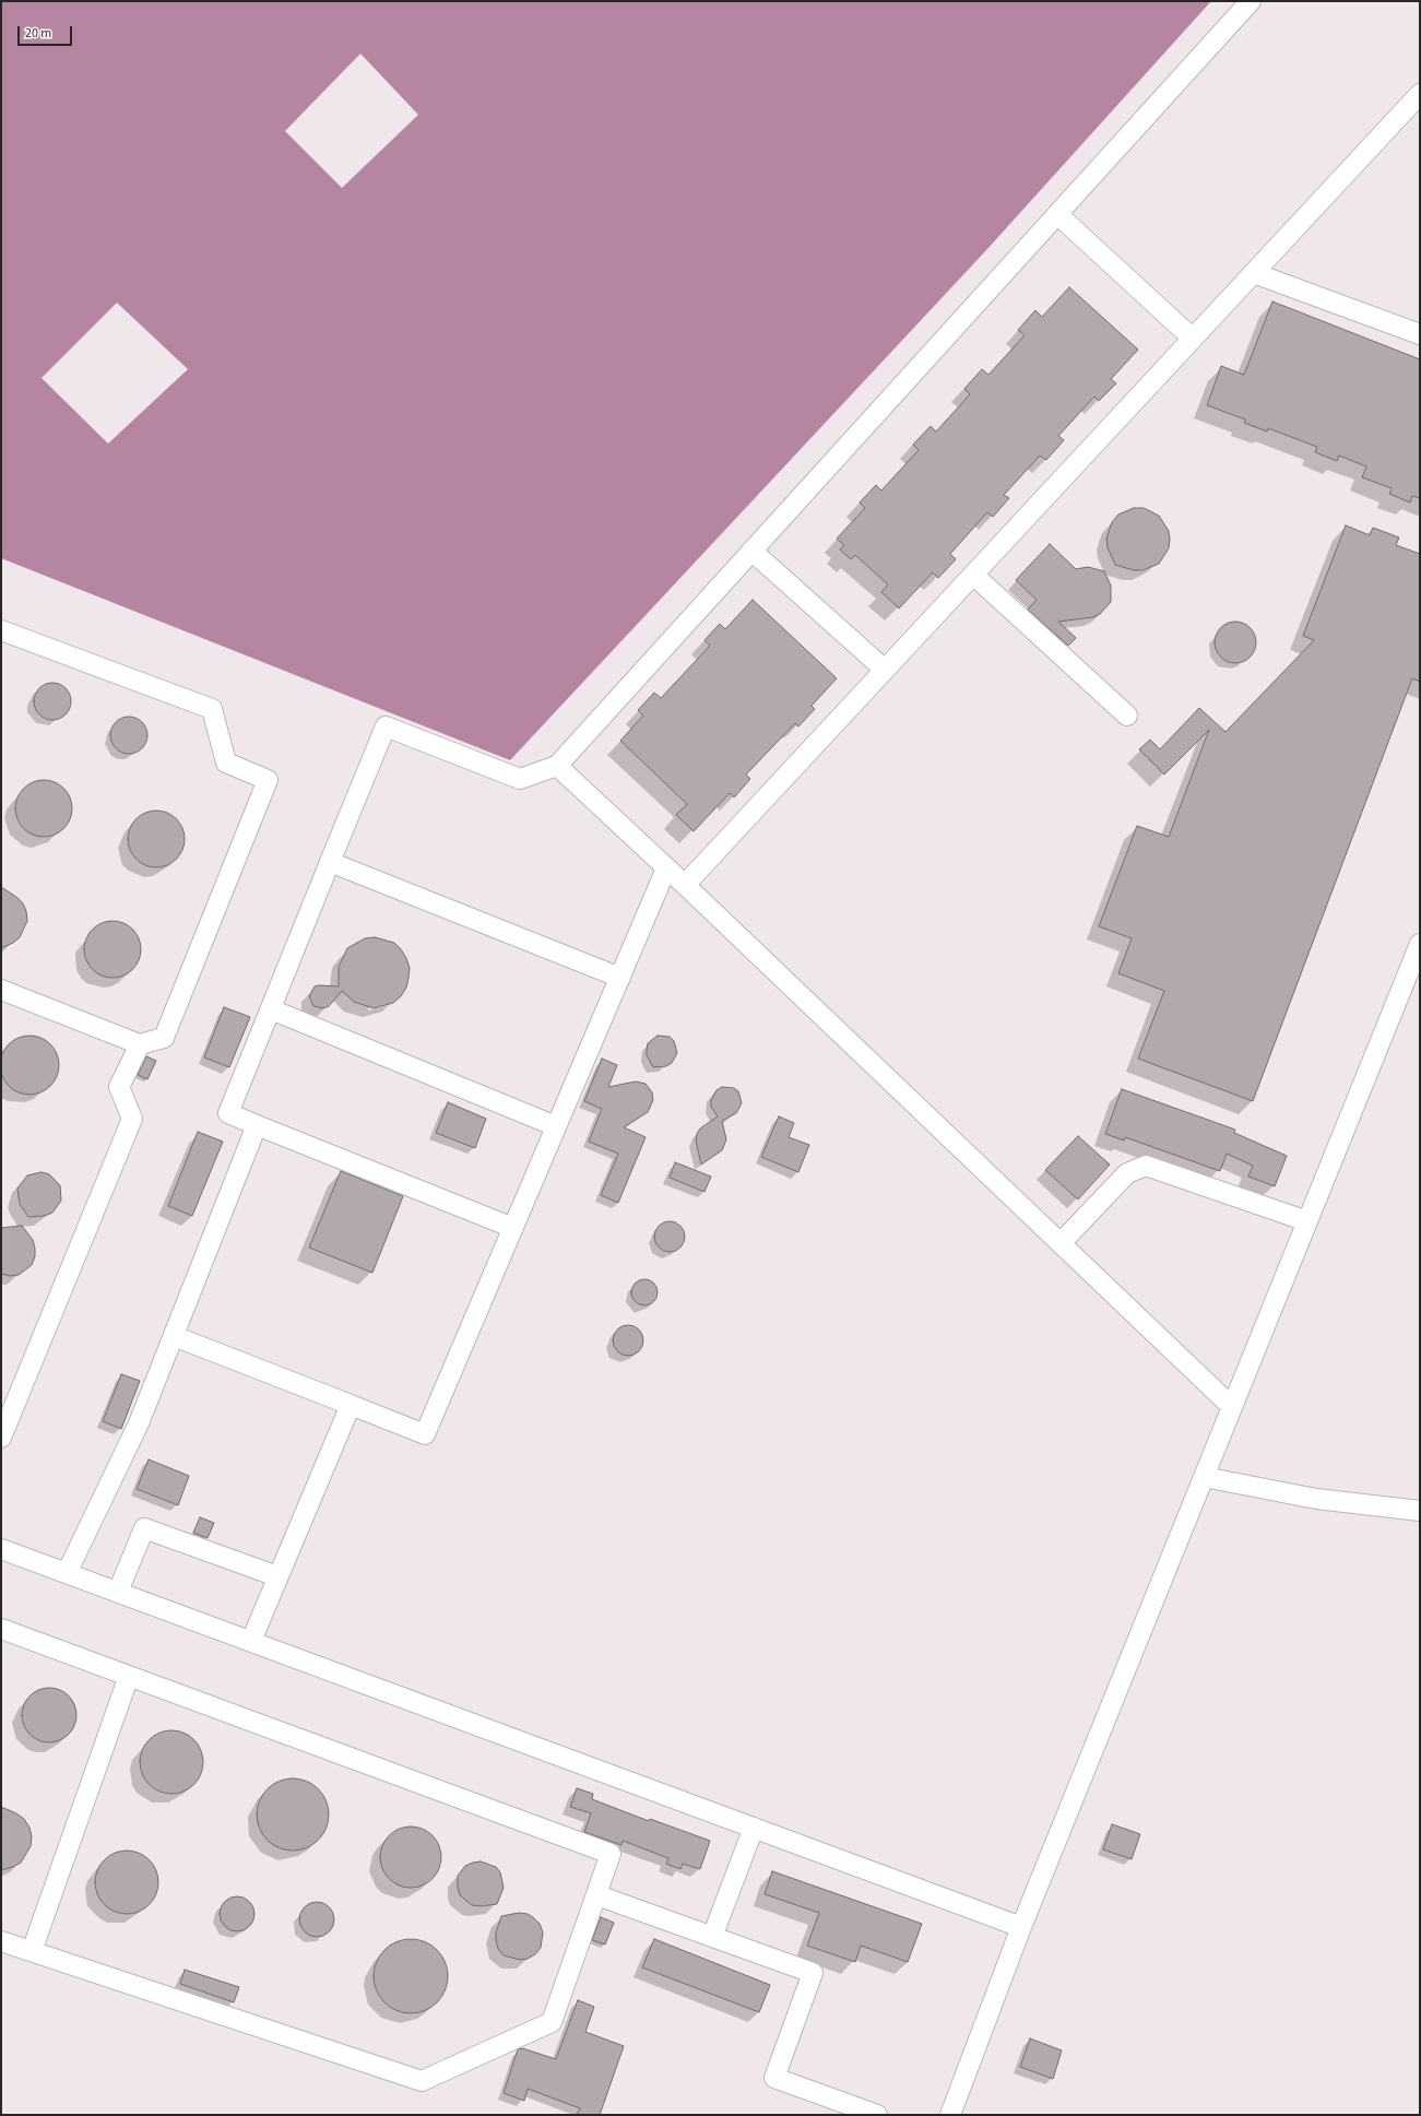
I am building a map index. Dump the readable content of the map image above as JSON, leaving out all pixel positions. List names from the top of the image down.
{
  "scale_bar": "20 m"
}
